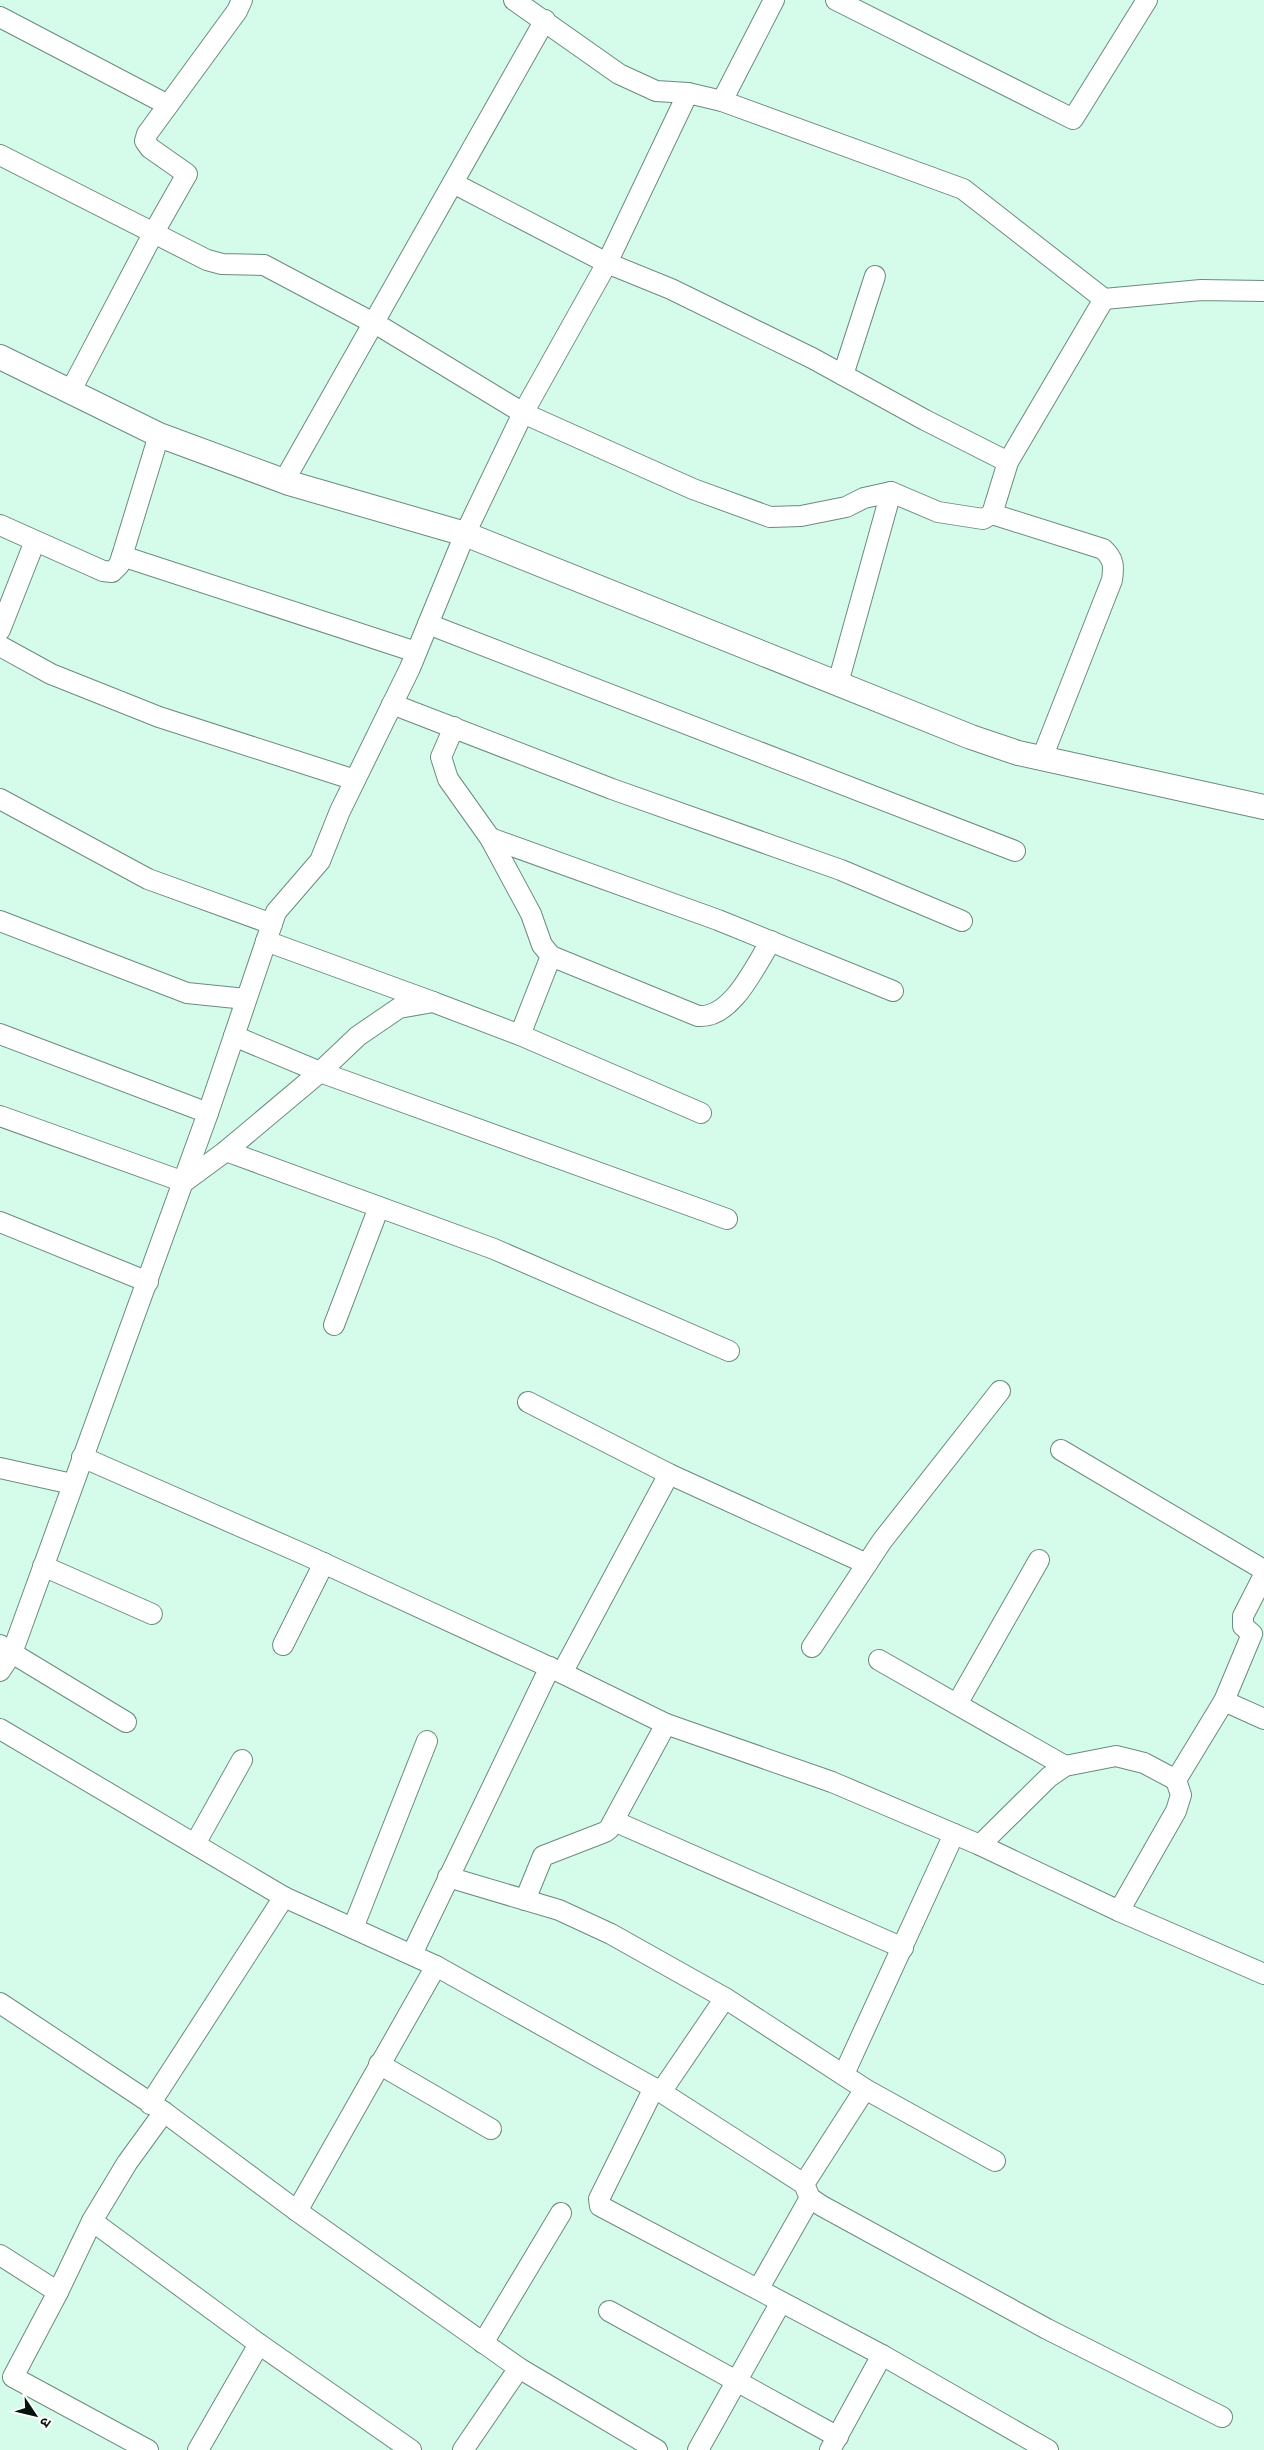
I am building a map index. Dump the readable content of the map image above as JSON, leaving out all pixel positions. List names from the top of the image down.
{
  "north": "bottom right"
}
